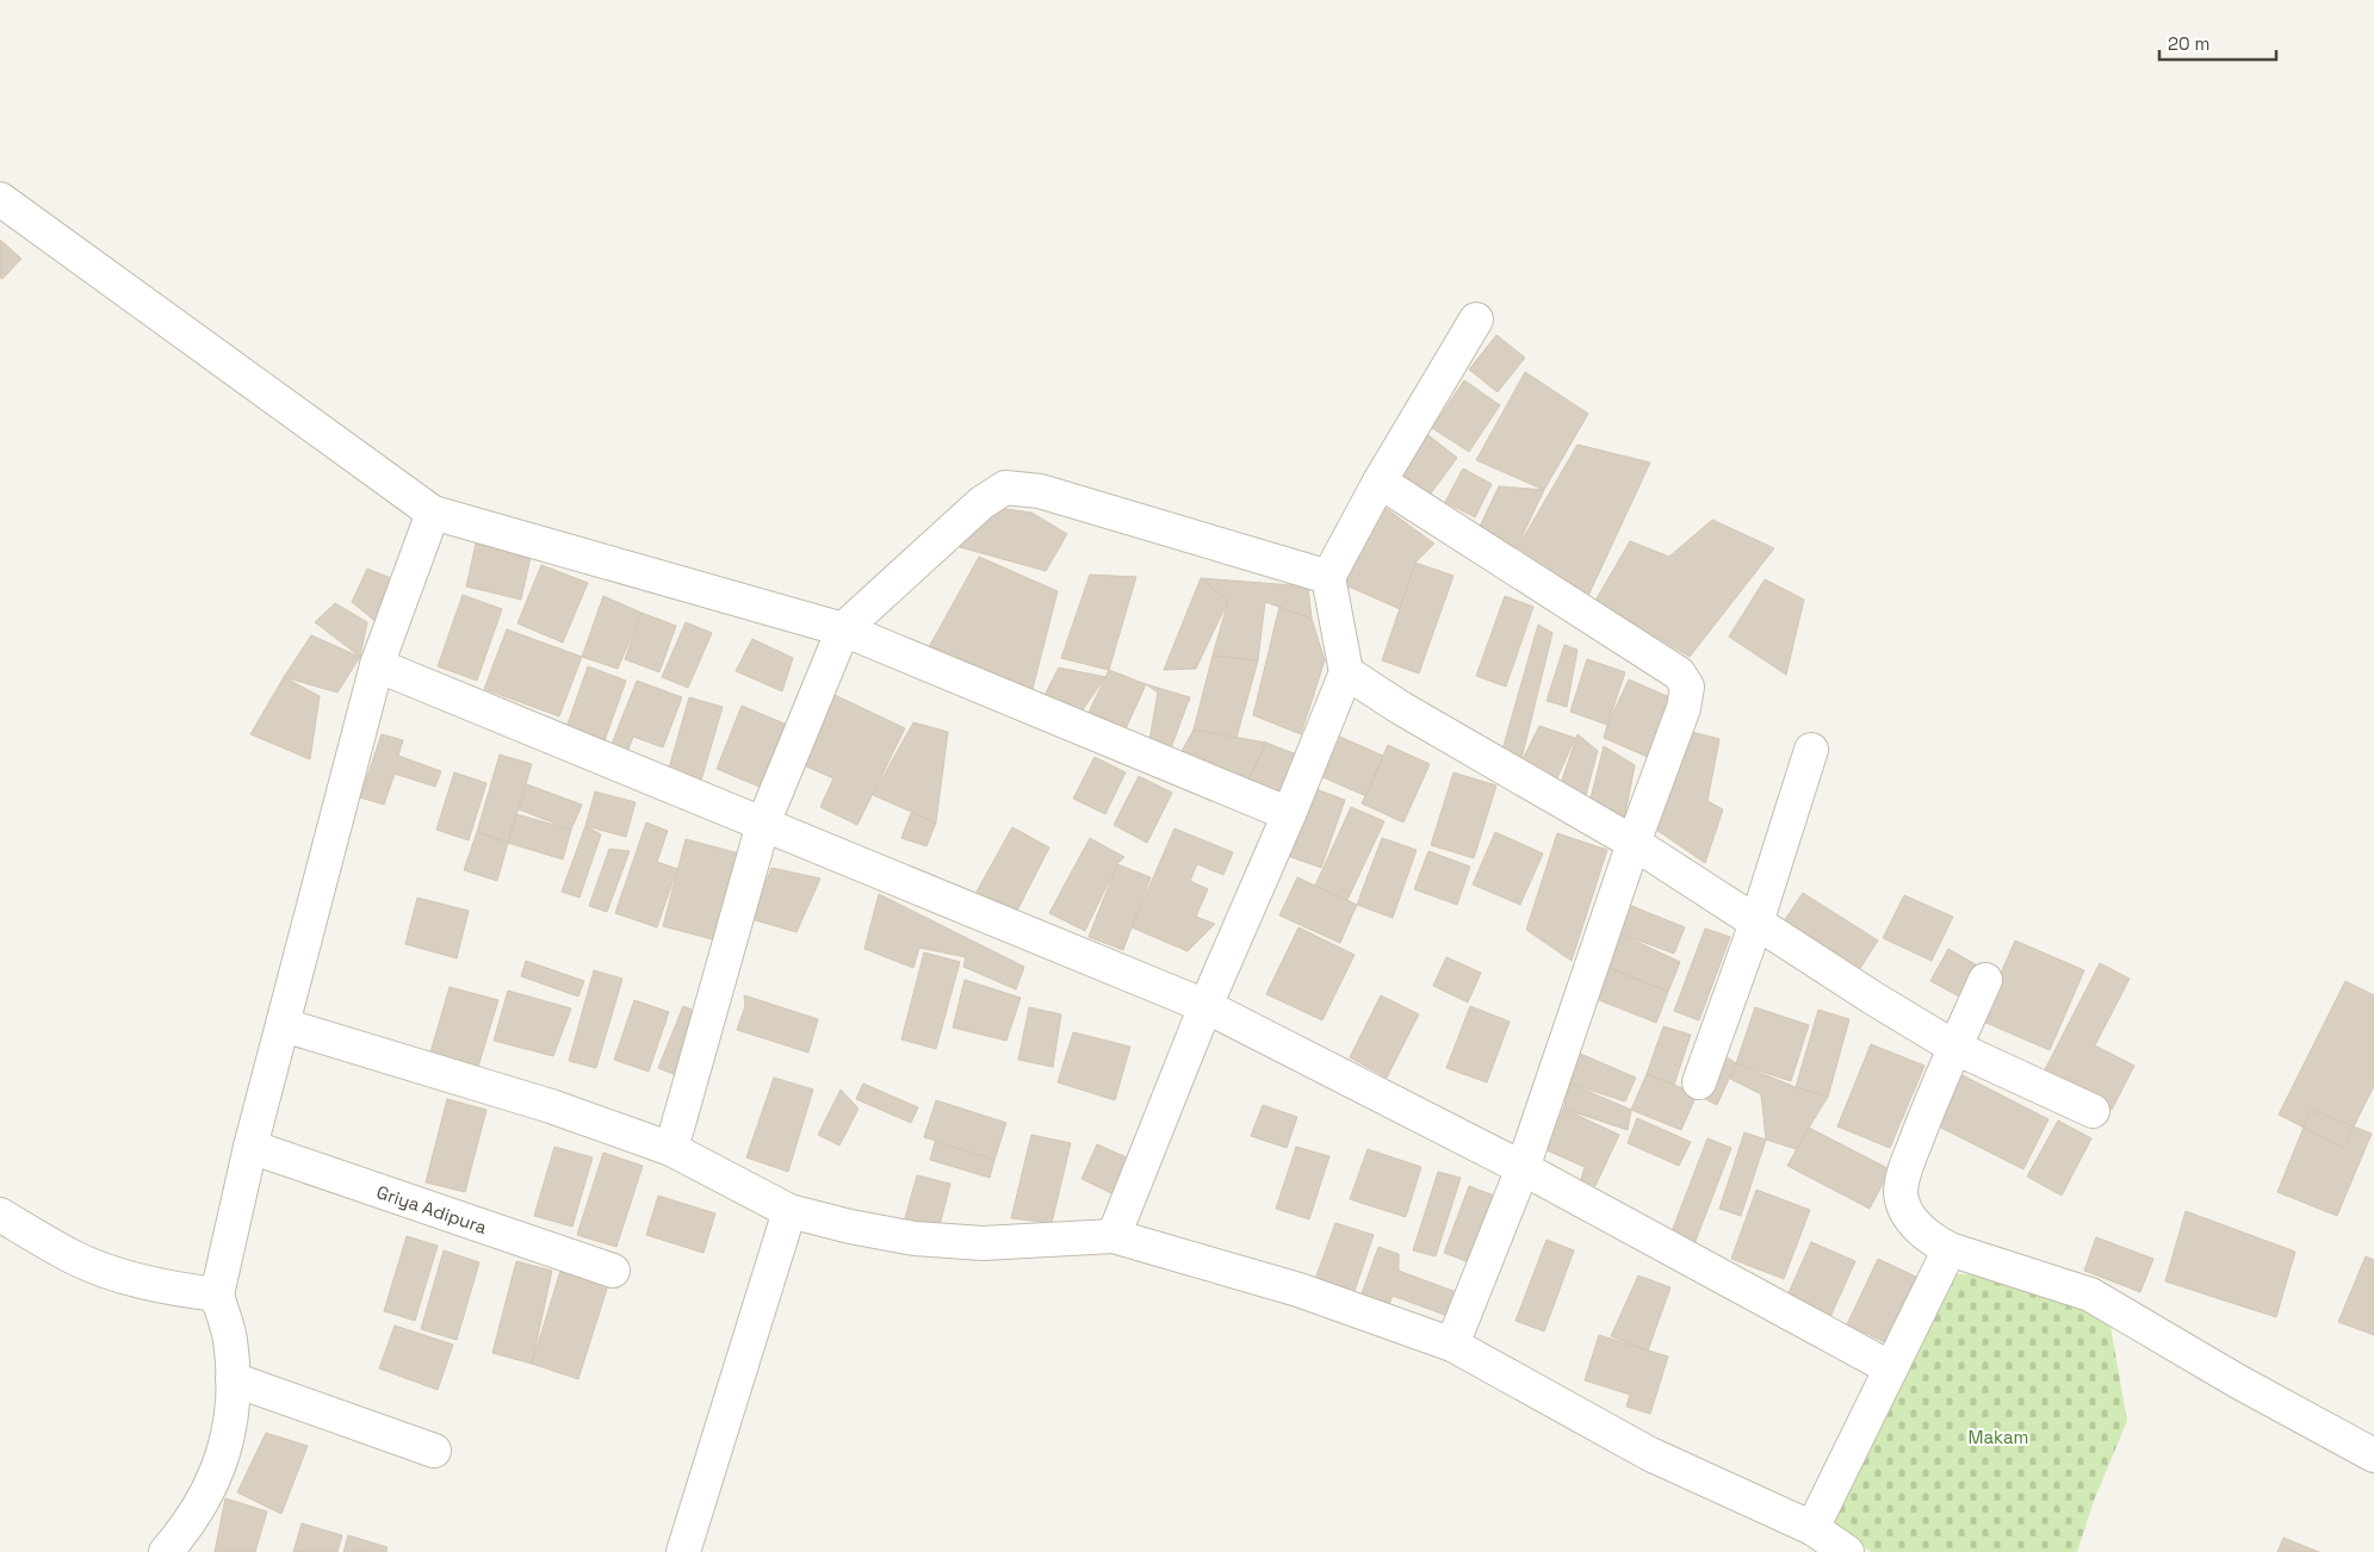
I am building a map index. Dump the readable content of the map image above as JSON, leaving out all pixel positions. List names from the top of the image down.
{
  "streets": {
    "street": ["Griya Adipura"]
  },
  "parks": ["Makam"],
  "scale_bar": "20 m"
}
